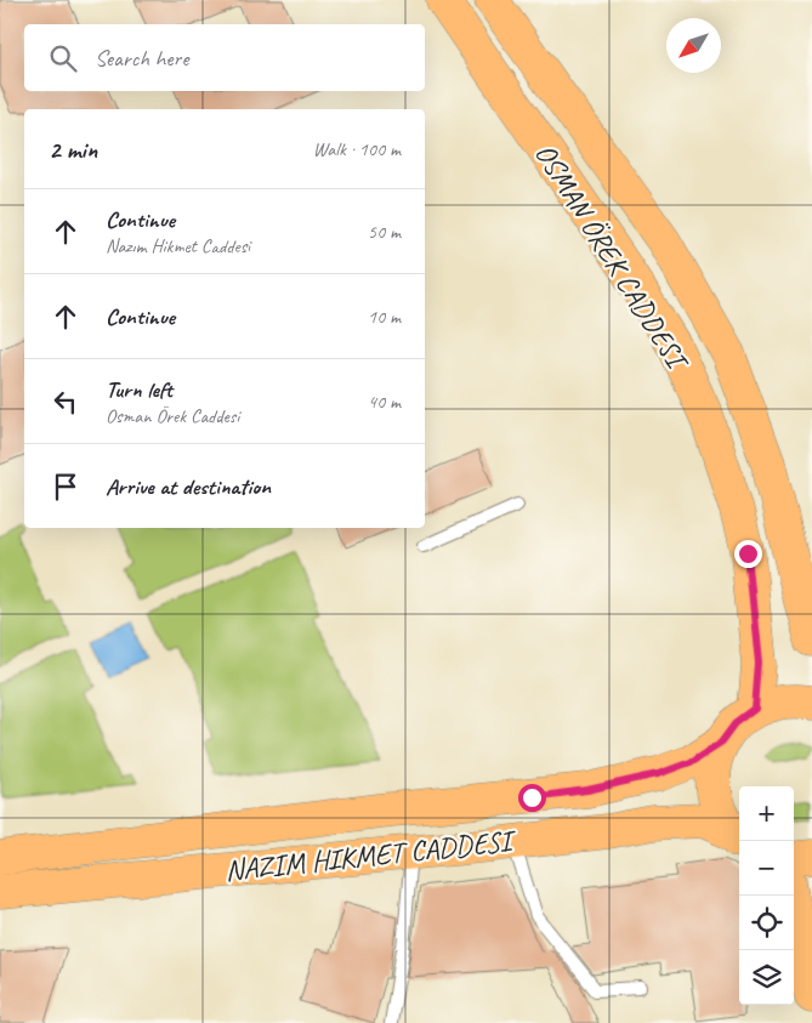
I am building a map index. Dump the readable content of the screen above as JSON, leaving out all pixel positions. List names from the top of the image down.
{
  "streets": {
    "main road": ["OSMAN ÖREK CADDESI"]
  },
  "north": "bottom left",
  "page": {
    "search": "Search here",
    "heading": ["2 min", "Walk · 100 m"],
    "list": [
      ["Continue", "Nazım Hikmet Caddesi", "50 m"],
      ["Continue", "10 m"],
      ["Turn left", "Osman Örek Caddesi", "40 m"],
      "Arrive at destination"
    ],
    "map_buttons": ["+", "−"]
  }
}
